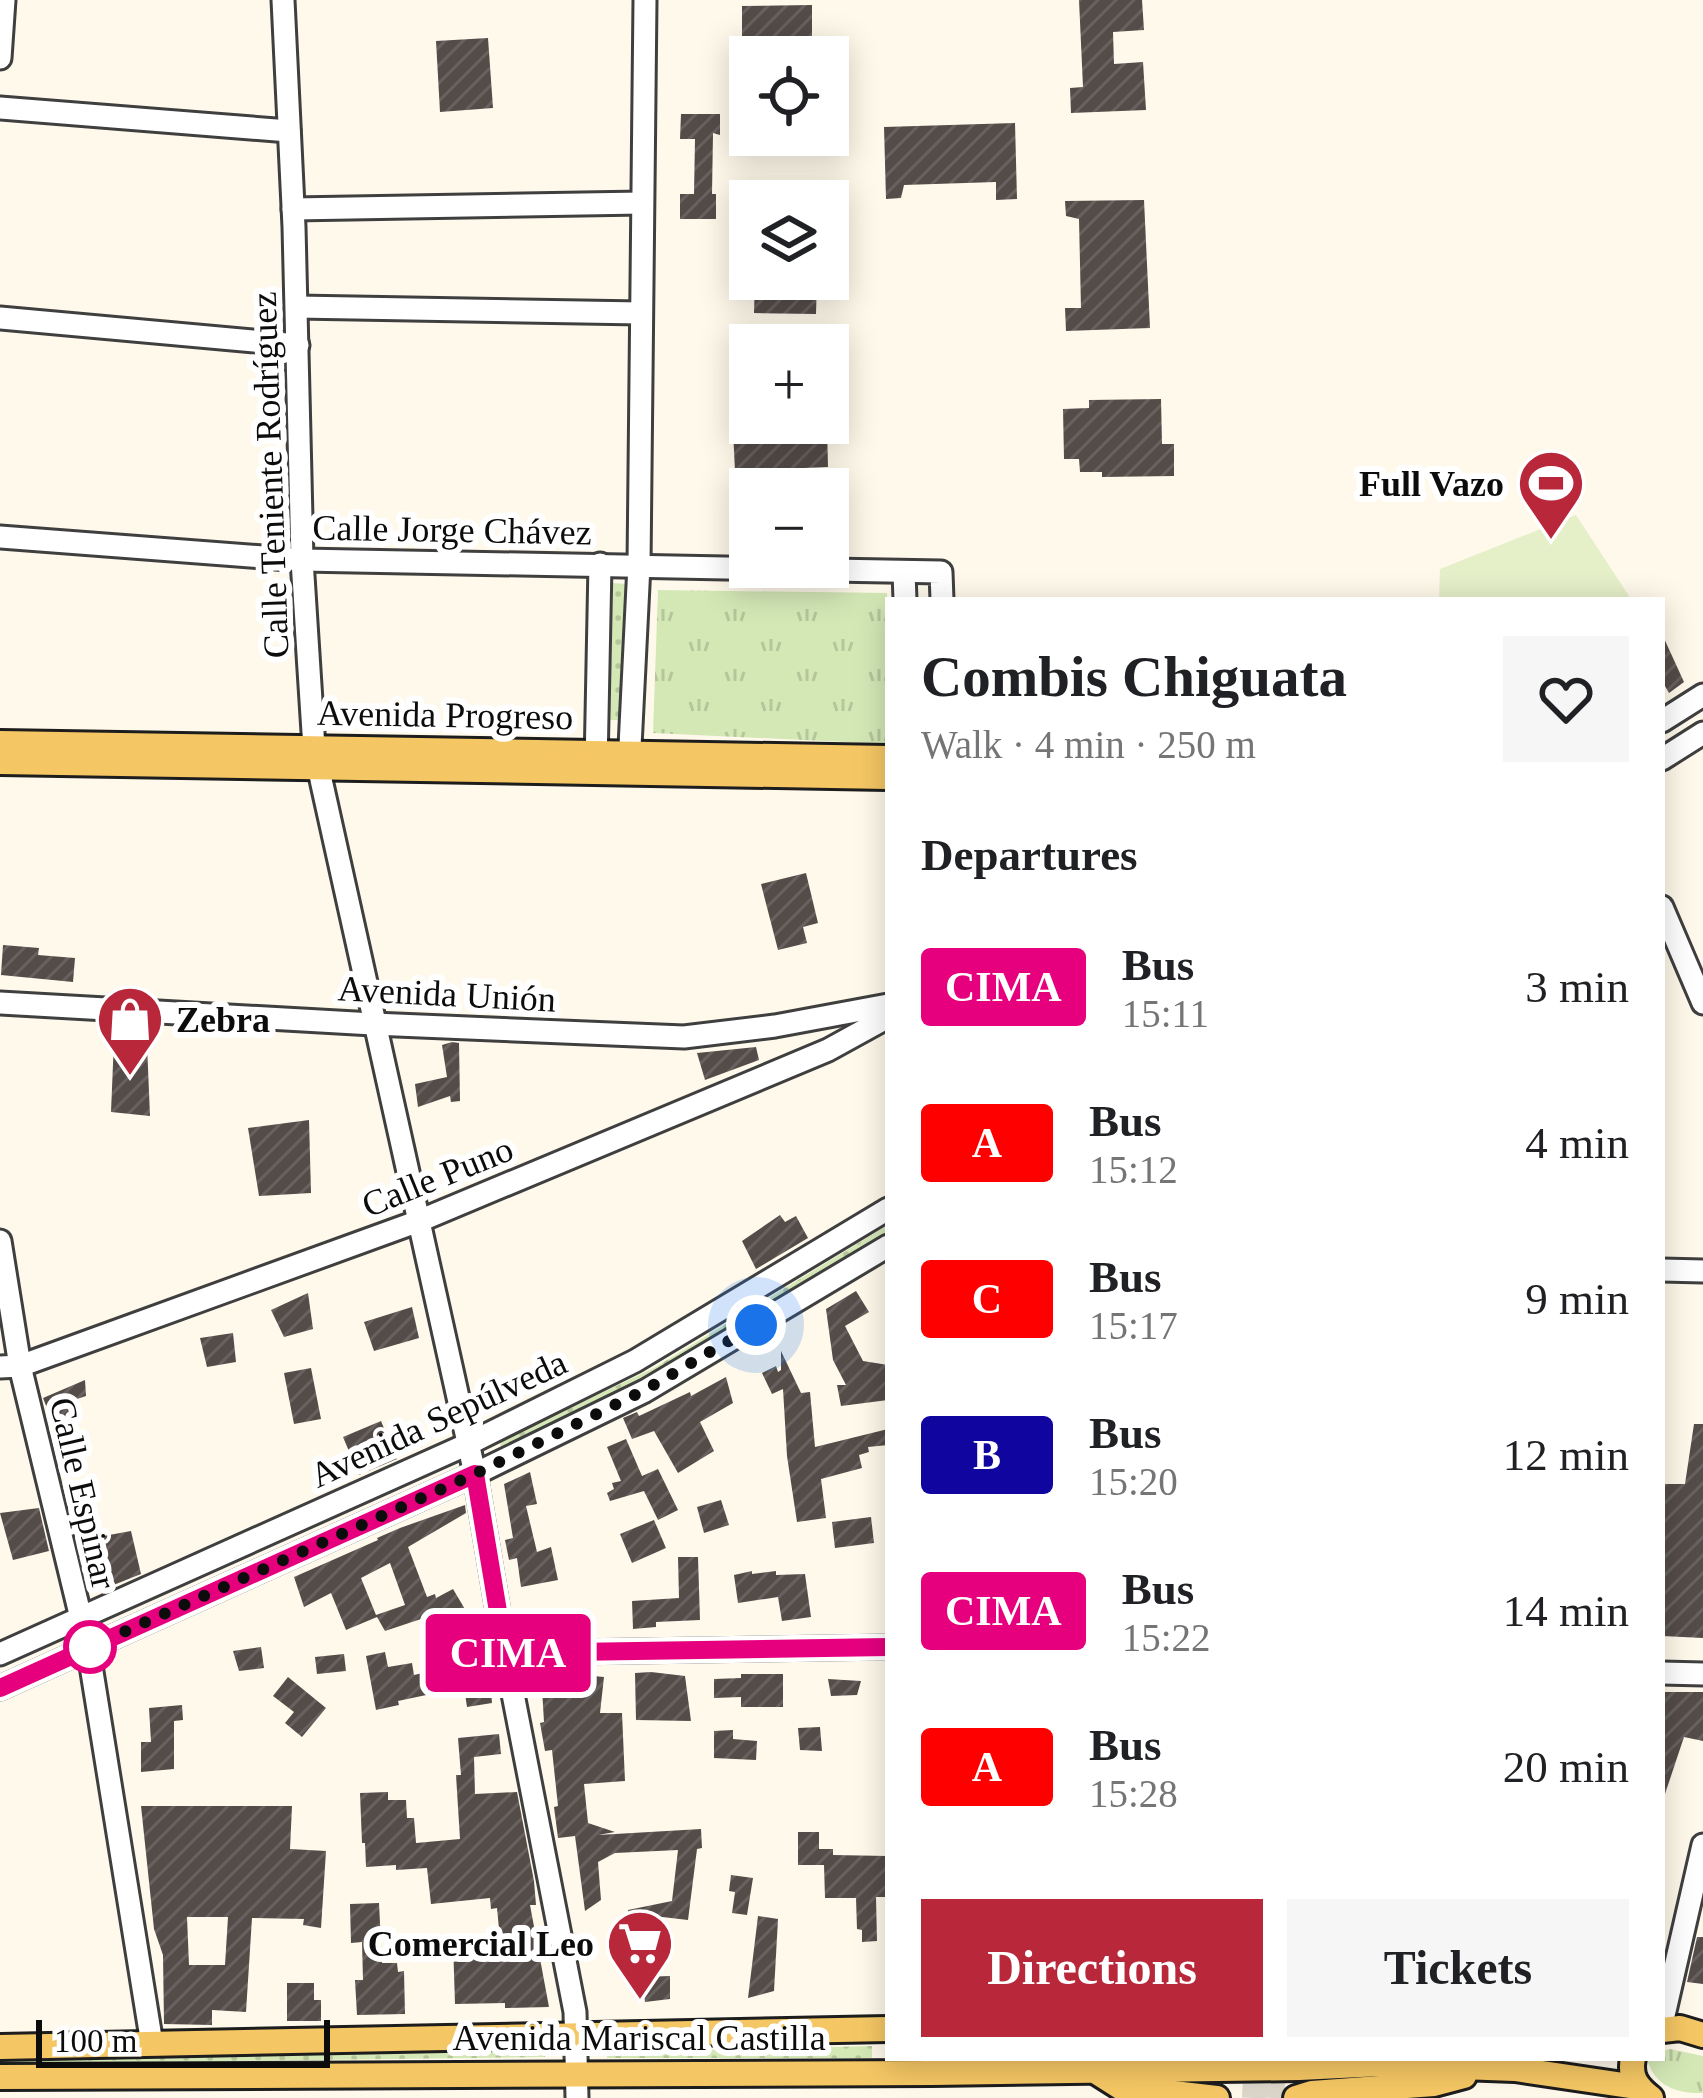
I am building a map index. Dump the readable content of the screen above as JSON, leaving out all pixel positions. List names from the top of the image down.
{
  "streets": {
    "main road": ["Avenida Progreso", "Avenida Mariscal Castilla"],
    "street": [
      "Calle Teniente Rodríguez",
      "Calle Jorge Chávez",
      "Avenida Unión",
      "Calle Puno",
      "Avenida Sepúlveda",
      "Calle Espinar"
    ]
  },
  "crossings": [
    ["Calle Teniente Rodríguez", "Calle Jorge Chávez"],
    ["Calle Teniente Rodríguez", "Avenida Progreso"],
    ["Calle Teniente Rodríguez", "Avenida Unión"],
    ["Calle Teniente Rodríguez", "Calle Puno"],
    ["Calle Teniente Rodríguez", "Avenida Sepúlveda"],
    ["Calle Teniente Rodríguez", "Avenida Mariscal Castilla"],
    ["Calle Puno", "Calle Espinar"],
    ["Avenida Sepúlveda", "Calle Espinar"],
    ["Calle Espinar", "Avenida Mariscal Castilla"]
  ],
  "places": {
    "sports": ["Full Vazo"],
    "shop": ["Zebra"],
    "supermarket": ["Comercial Leo"]
  },
  "lines": ["bus line CIMA"],
  "scale_bar": "100 m",
  "page": {
    "on_map": "CIMA",
    "map_buttons": ["+", "−"],
    "heading": [
      ["Combis Chiguata", "Walk · 4 min · 250 m"],
      "Departures"
    ],
    "list": [
      {
        "mark": "CIMA",
        "name": "Bus",
        "note": "15:11",
        "value": "3 min"
      },
      {
        "mark": "A",
        "name": "Bus",
        "note": "15:12",
        "value": "4 min"
      },
      {
        "mark": "C",
        "name": "Bus",
        "note": "15:17",
        "value": "9 min"
      },
      {
        "mark": "B",
        "name": "Bus",
        "note": "15:20",
        "value": "12 min"
      },
      {
        "mark": "CIMA",
        "name": "Bus",
        "note": "15:22",
        "value": "14 min"
      },
      {
        "mark": "A",
        "name": "Bus",
        "note": "15:28",
        "value": "20 min"
      }
    ],
    "buttons": ["Directions", "Tickets"],
    "scale": "100 m"
  }
}
